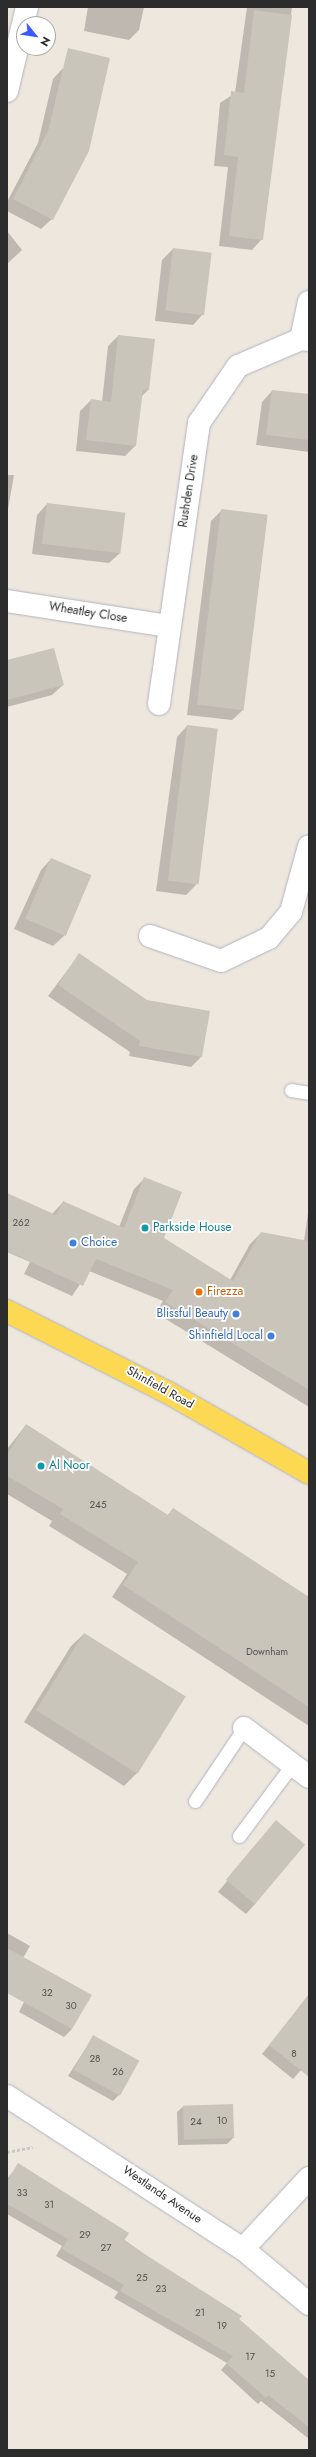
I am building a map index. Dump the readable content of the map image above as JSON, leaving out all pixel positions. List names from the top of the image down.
{
  "streets": {
    "main road": ["Shinfield Road"],
    "street": ["Rushden Drive", "Wheatley Close", "Westlands Avenue"]
  },
  "crossings": [
    ["Rushden Drive", "Wheatley Close"]
  ],
  "places": [
    "Parkside House",
    "Choice",
    "Firezza",
    "Blissful Beauty",
    "Shinfield Local",
    "Al Noor"
  ],
  "house_numbers": [
    "262",
    "245",
    "Downham",
    "32",
    "30",
    "8",
    "28",
    "26",
    "10",
    "24",
    "33",
    "31",
    "29",
    "27",
    "25",
    "23",
    "21",
    "19",
    "17",
    "15"
  ],
  "north": "bottom right"
}
